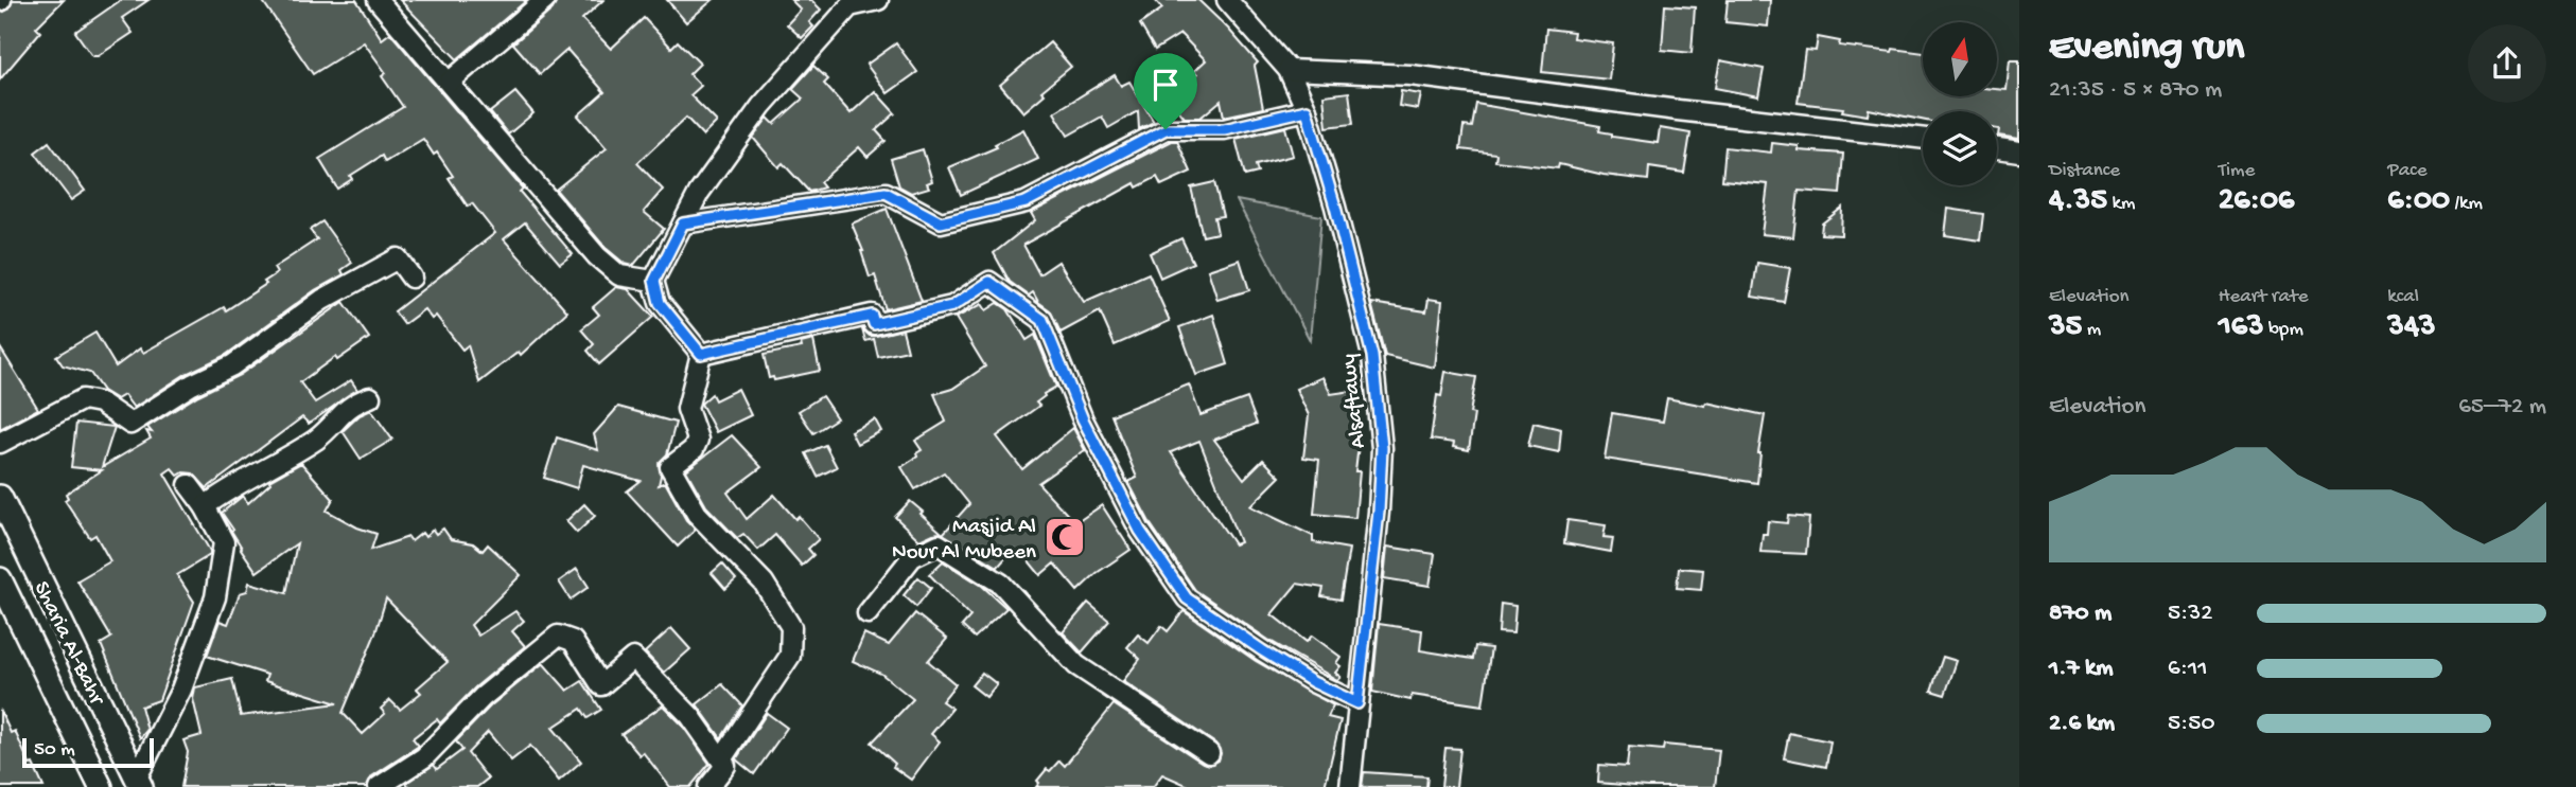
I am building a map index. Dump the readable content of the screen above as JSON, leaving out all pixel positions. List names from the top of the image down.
{
  "streets": {
    "main road": ["Sharia Al-Bahr"],
    "street": ["Alsaftawy"]
  },
  "places": {
    "mosque": ["Masjid Al Nour Al Mubeen"]
  },
  "scale_bar": "50 m",
  "north": "top",
  "page": {
    "heading": ["Evening run", "21:35 · 5 × 870 m"],
    "stats": [
      ["Distance", "4.35 km"],
      ["Time", "26:06"],
      ["Pace", "6:00 /km"],
      ["Elevation", "35 m"],
      ["Heart rate", "163 bpm"],
      ["kcal", "343"]
    ],
    "chart": ["Elevation", "65–72 m"],
    "list": [
      {
        "name": "870 m",
        "note": "5:32"
      },
      {
        "name": "1.7 km",
        "note": "6:11"
      },
      {
        "name": "2.6 km",
        "note": "5:50"
      }
    ],
    "scale": "50 m"
  }
}
